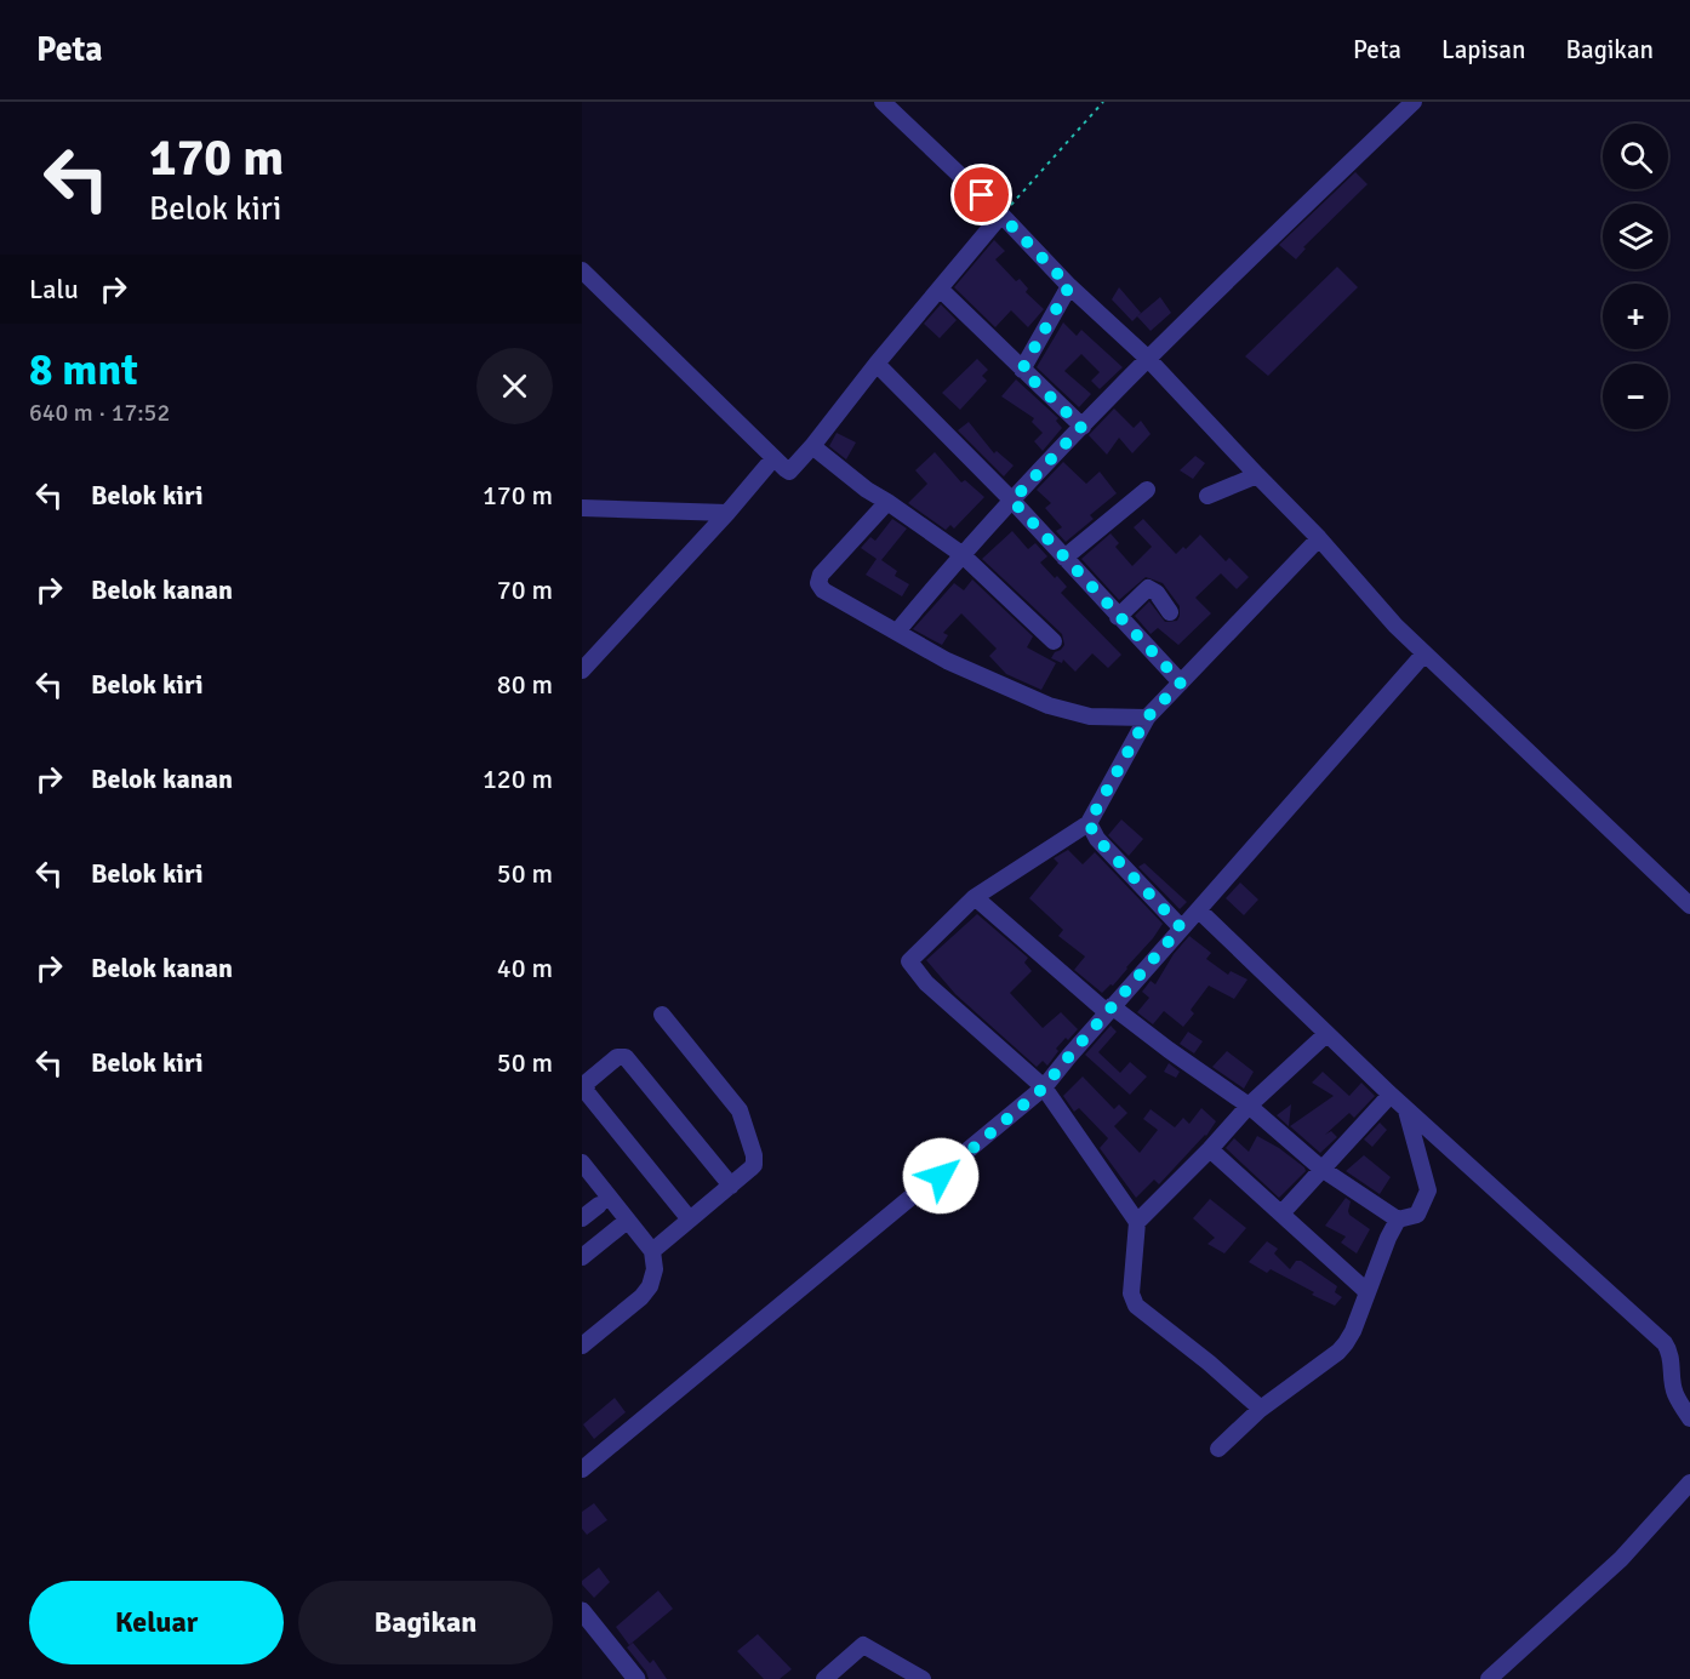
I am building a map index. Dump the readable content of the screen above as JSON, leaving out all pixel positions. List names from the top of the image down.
{
  "page": {
    "header": "Peta",
    "nav": ["Peta", "Lapisan", "Bagikan"],
    "turn": ["170 m", "Belok kiri"],
    "map_buttons": ["+", "−"],
    "then": "Lalu",
    "heading": ["8 mnt", "640 m · 17:52"],
    "list": [
      {
        "name": "Belok kiri",
        "value": "170 m"
      },
      {
        "name": "Belok kanan",
        "value": "70 m"
      },
      {
        "name": "Belok kiri",
        "value": "80 m"
      },
      {
        "name": "Belok kanan",
        "value": "120 m"
      },
      {
        "name": "Belok kiri",
        "value": "50 m"
      },
      {
        "name": "Belok kanan",
        "value": "40 m"
      },
      {
        "name": "Belok kiri",
        "value": "50 m"
      }
    ],
    "buttons": ["Keluar", "Bagikan"]
  }
}
